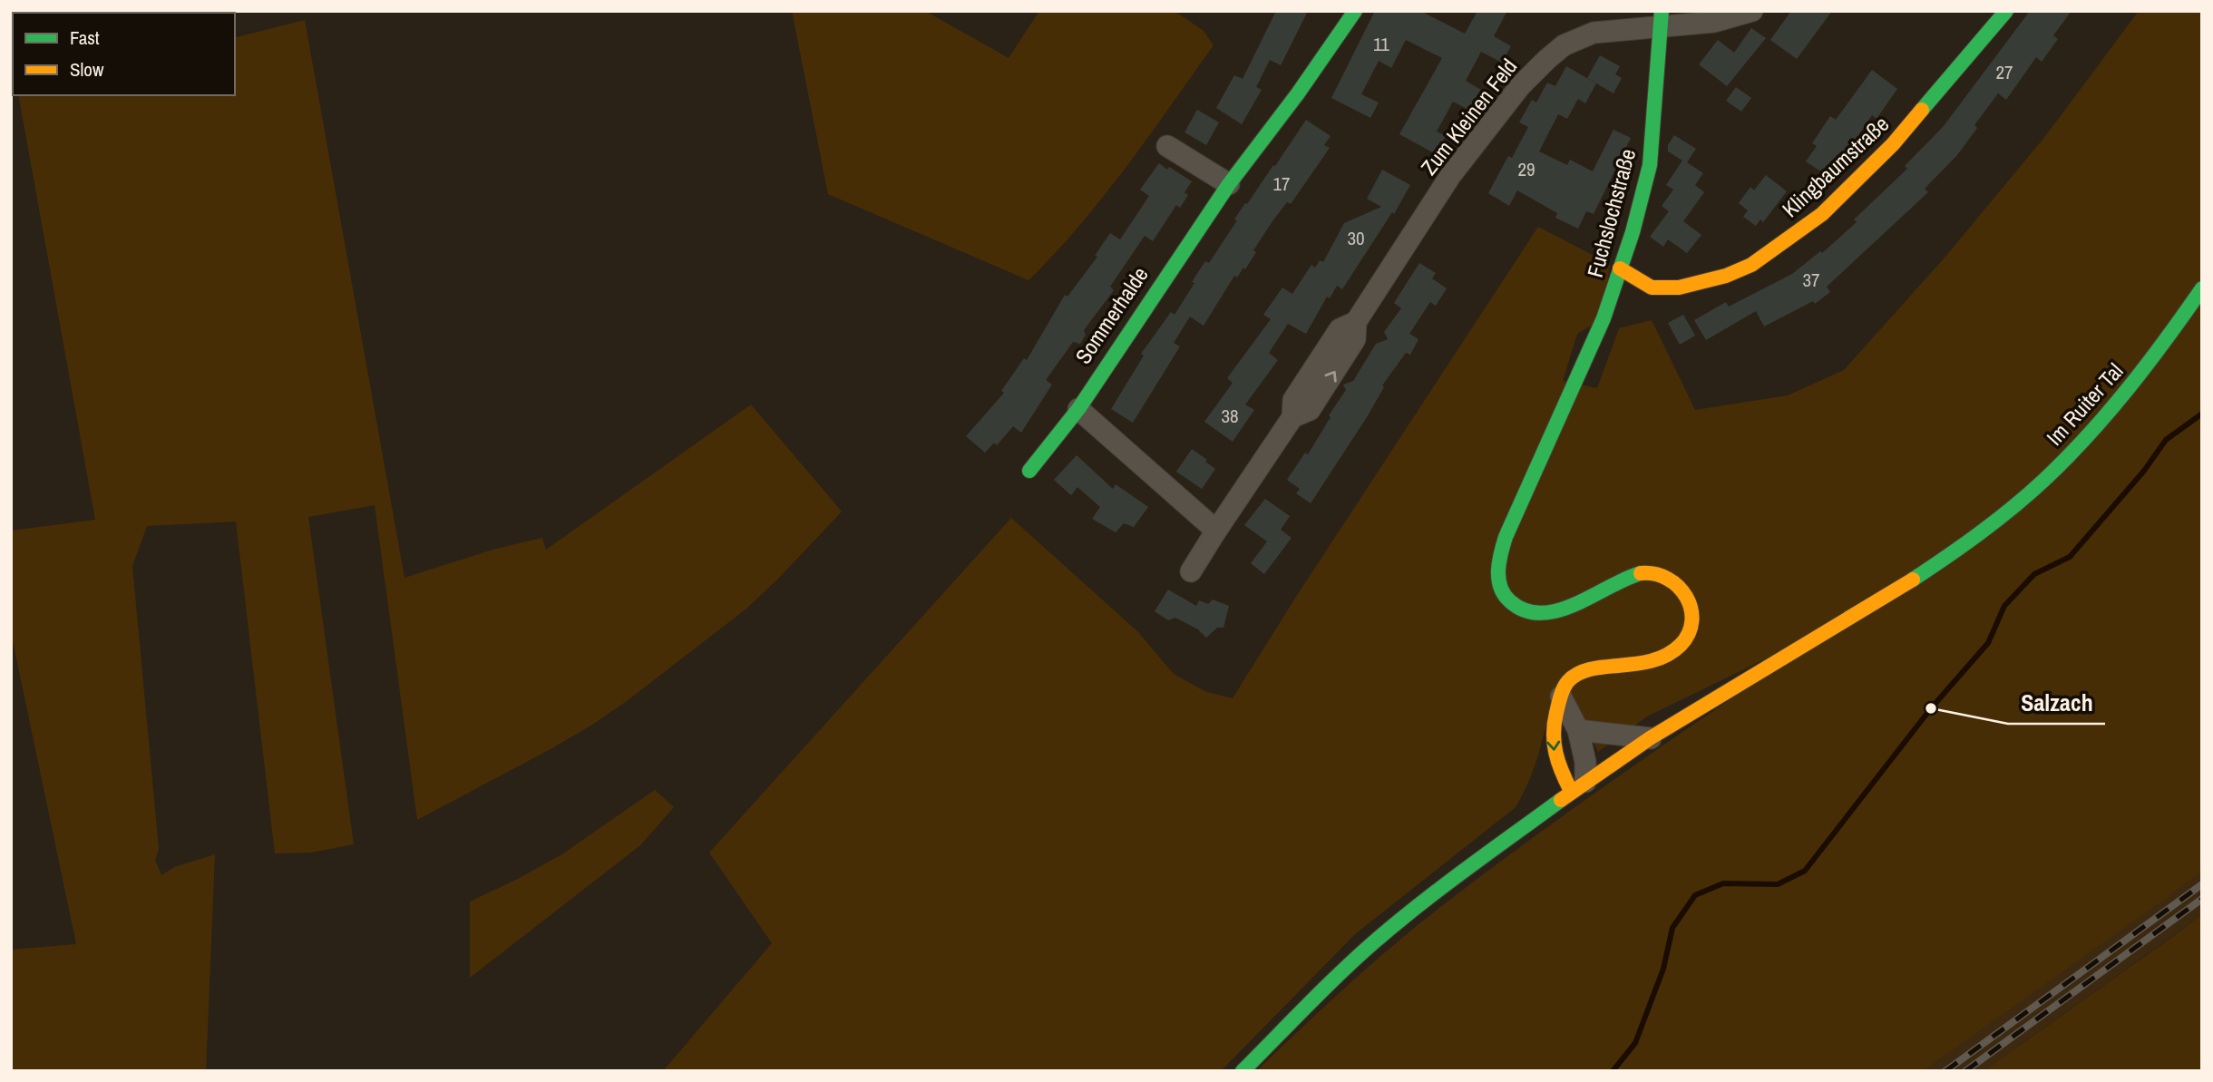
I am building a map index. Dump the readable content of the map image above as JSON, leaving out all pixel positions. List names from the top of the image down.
{
  "streets": {
    "street": [
      "Zum Kleinen Feld",
      "Klingbaumstraße",
      "Fuchslochstraße",
      "Sommerhalde",
      "Im Ruiter Tal"
    ]
  },
  "crossings": [
    ["Zum Kleinen Feld", "Fuchslochstraße"],
    ["Klingbaumstraße", "Fuchslochstraße"]
  ],
  "places": ["Salzach"],
  "house_numbers": [
    "11",
    "27",
    "29",
    "17",
    "30",
    "37",
    "38"
  ],
  "legend": ["Fast", "Slow"]
}
